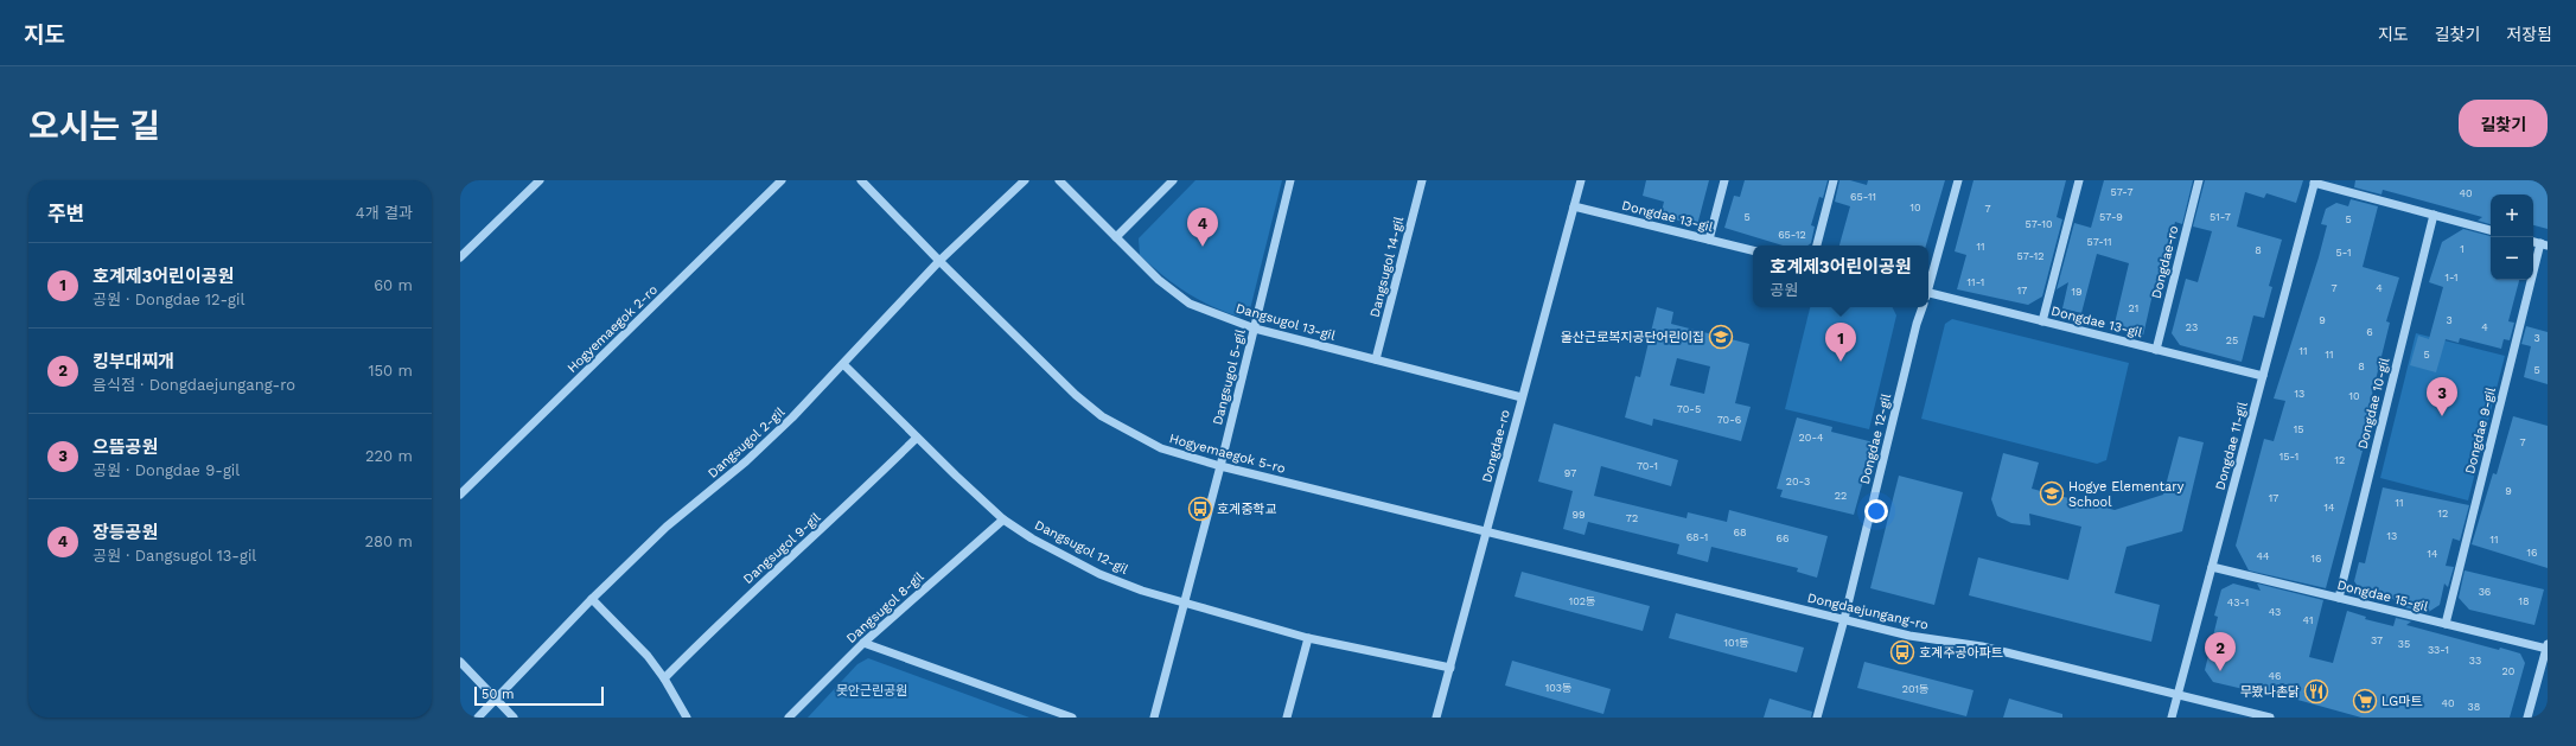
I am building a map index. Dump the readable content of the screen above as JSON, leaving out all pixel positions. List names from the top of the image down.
{
  "streets": {
    "street": [
      "Dongdae 13-gil",
      "Dongdae-ro",
      "Dangsugol 14-gil",
      "Dangsugol 13-gil",
      "Hogyemaegok 2-ro",
      "Dangsugol 5-gil",
      "Dongdae 10-gil",
      "Dongdae 9-gil",
      "Dongdae 12-gil",
      "Dangsugol 2-gil",
      "Dongdae 11-gil",
      "Hogyemaegok 5-ro",
      "Dangsugol 12-gil",
      "Dangsugol 9-gil",
      "Dongdae 15-gil",
      "Dangsugol 8-gil",
      "Dongdaejungang-ro"
    ]
  },
  "crossings": [
    ["Dongdae 13-gil", "Dongdae-ro"],
    ["Dongdae 13-gil", "Dongdae 11-gil"],
    ["Dongdae-ro", "Dangsugol 13-gil"],
    ["Dongdae-ro", "Hogyemaegok 5-ro"],
    ["Dongdae-ro", "Dangsugol 12-gil"],
    ["Dongdae-ro", "Dongdaejungang-ro"],
    ["Dangsugol 14-gil", "Dangsugol 13-gil"],
    ["Dangsugol 13-gil", "Dangsugol 5-gil"],
    ["Dangsugol 5-gil", "Hogyemaegok 5-ro"],
    ["Dangsugol 5-gil", "Dangsugol 12-gil"],
    ["Dongdae 10-gil", "Dongdae 15-gil"],
    ["Dongdae 9-gil", "Dongdae 15-gil"],
    ["Dongdae 12-gil", "Dongdaejungang-ro"],
    ["Dangsugol 2-gil", "Hogyemaegok 5-ro"],
    ["Dangsugol 2-gil", "Dangsugol 12-gil"],
    ["Dongdae 11-gil", "Dongdae 15-gil"],
    ["Dongdae 11-gil", "Dongdaejungang-ro"],
    ["Hogyemaegok 5-ro", "Dongdaejungang-ro"],
    ["Dangsugol 12-gil", "Dangsugol 9-gil"],
    ["Dangsugol 12-gil", "Dangsugol 8-gil"]
  ],
  "parks": ["못안근린공원"],
  "places": {
    "school or university": ["울산근로복지공단어린이집", "Hogye Elementary School"],
    "bus stop": ["호계중학교", "호계주공아파트"],
    "restaurant": ["무봤나촌닭"],
    "supermarket": ["LG마트"]
  },
  "house_numbers": [
    "57-7",
    "40",
    "65-11",
    "10",
    "7",
    "5",
    "57-9",
    "51-7",
    "5",
    "57-10",
    "65-12",
    "57-11",
    "11",
    "1",
    "8",
    "5-1",
    "57-12",
    "1-1",
    "11-1",
    "7",
    "4",
    "17",
    "19",
    "21",
    "9",
    "3",
    "23",
    "4",
    "6",
    "3",
    "25",
    "11",
    "11",
    "5",
    "8",
    "5",
    "13",
    "10",
    "70-5",
    "70-6",
    "15",
    "20-4",
    "7",
    "15-1",
    "12",
    "70-1",
    "97",
    "20-3",
    "9",
    "22",
    "17",
    "11",
    "14",
    "12",
    "99",
    "72",
    "68",
    "13",
    "68-1",
    "66",
    "11",
    "16",
    "14",
    "44",
    "16",
    "36",
    "102동",
    "18",
    "43-1",
    "43",
    "41",
    "37",
    "101동",
    "35",
    "33-1",
    "33",
    "20",
    "46",
    "103동",
    "201동",
    "40",
    "38"
  ],
  "scale_bar": "50 m",
  "page": {
    "header": "지도",
    "nav": ["지도", "길찾기", "저장됨"],
    "title": "오시는 길",
    "buttons": "길찾기",
    "heading": ["주변", "4개 결과"],
    "map_buttons": ["+", "−"],
    "pins": [
      "4",
      "1",
      "3",
      "2"
    ],
    "list": [
      {
        "mark": "1",
        "name": "호계제3어린이공원",
        "note": "공원 · Dongdae 12-gil",
        "value": "60 m"
      },
      {
        "mark": "2",
        "name": "킹부대찌개",
        "note": "음식점 · Dongdaejungang-ro",
        "value": "150 m"
      },
      {
        "mark": "3",
        "name": "으뜸공원",
        "note": "공원 · Dongdae 9-gil",
        "value": "220 m"
      },
      {
        "mark": "4",
        "name": "장등공원",
        "note": "공원 · Dangsugol 13-gil",
        "value": "280 m"
      }
    ],
    "popup": ["호계제3어린이공원", "공원"],
    "scale": "50 m"
  }
}
